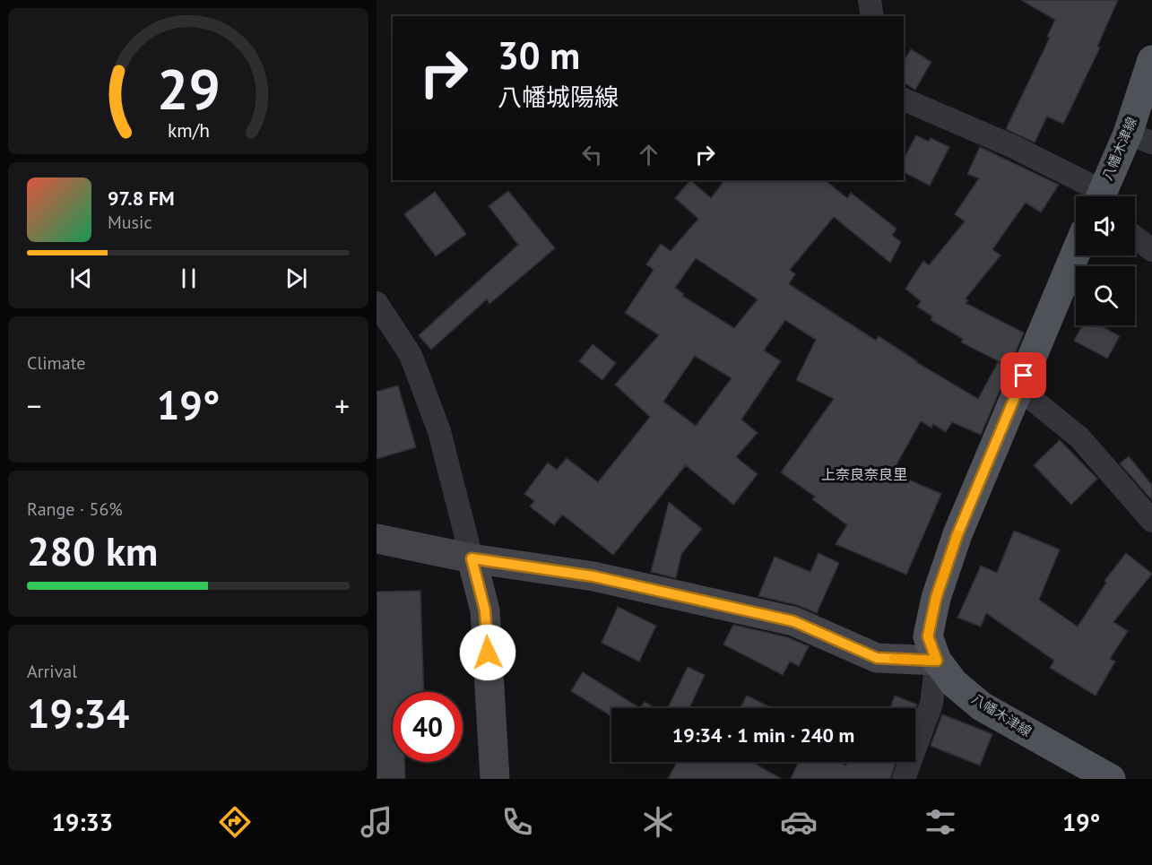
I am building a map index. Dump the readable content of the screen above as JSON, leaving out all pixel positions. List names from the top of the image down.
{
  "streets": {
    "main road": ["八幡木津線"]
  },
  "districts": ["上奈良奈良里"],
  "page": {
    "turn": ["30 m", "八幡城陽線"],
    "song": ["97.8 FM", "Music"],
    "tile": [
      "Climate",
      ["Range · 56%", "280 km"],
      ["Arrival", "19:34"]
    ],
    "heat": ["−", "19°", "+"],
    "limit": "40",
    "trip": "19:34 · 1 min · 240 m",
    "tabs": ["19:33", "19°"],
    "gauge": ["29", "km/h"]
  }
}
